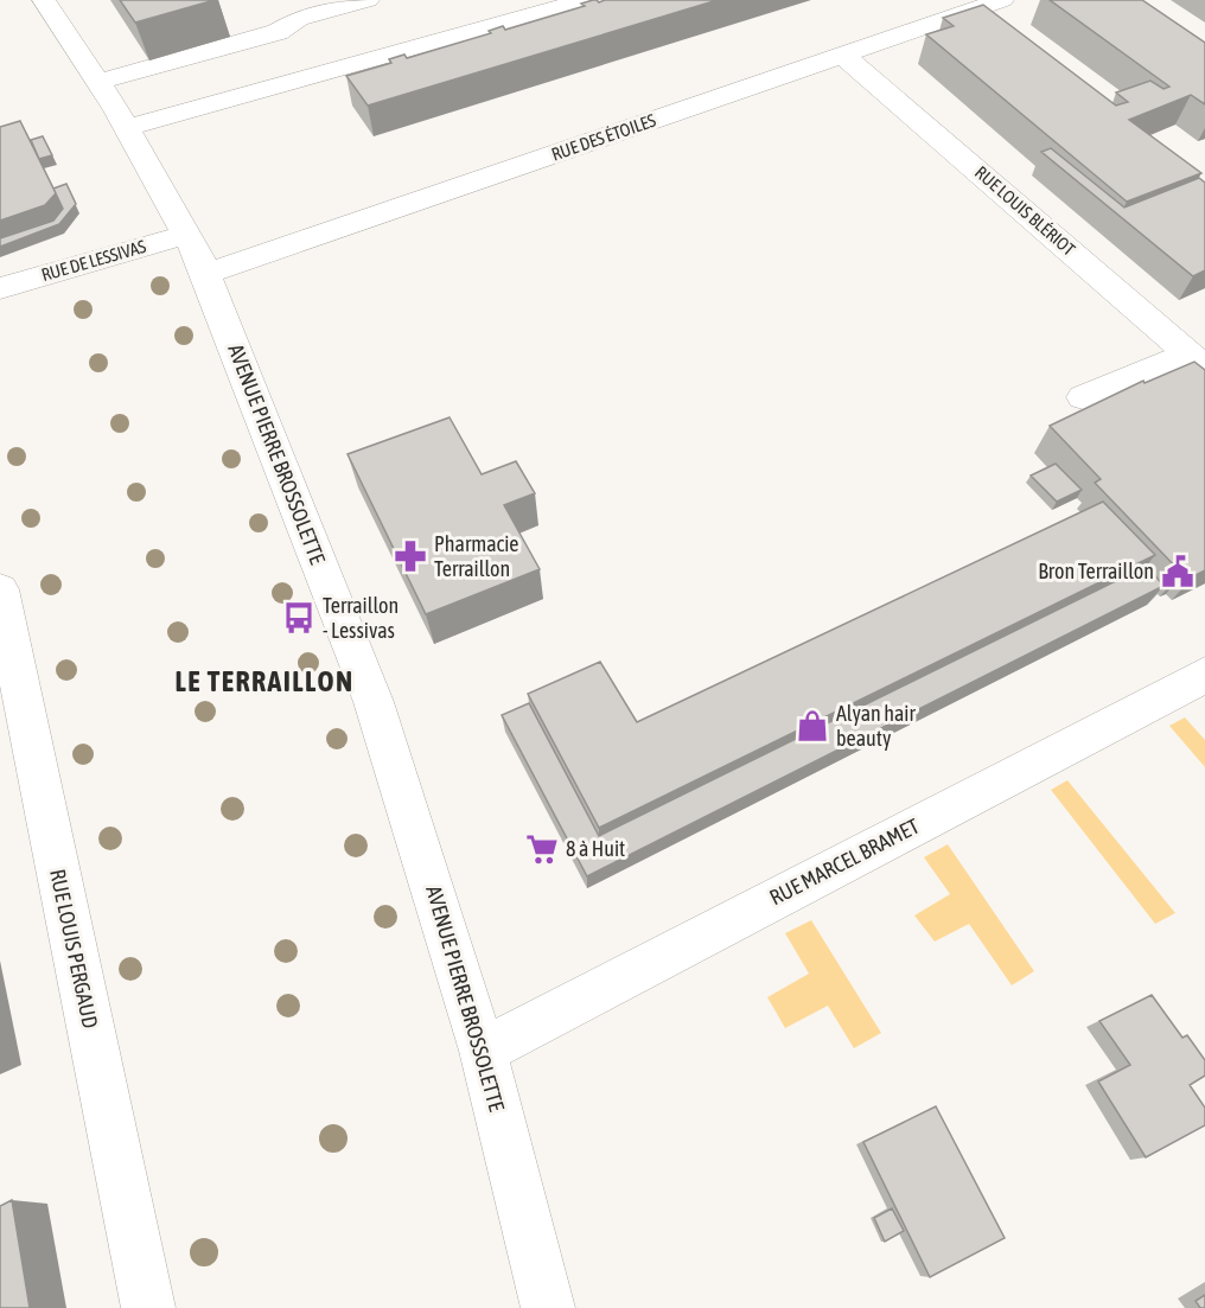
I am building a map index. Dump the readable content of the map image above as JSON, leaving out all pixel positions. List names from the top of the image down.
{
  "streets": {
    "street": [
      "RUE DES ÉTOILES",
      "RUE LOUIS BLÉRIOT",
      "RUE DE LESSIVAS",
      "AVENUE PIERRE BROSSOLETTE",
      "RUE MARCEL BRAMET",
      "RUE LOUIS PERGAUD"
    ]
  },
  "crossings": [
    ["RUE DES ÉTOILES", "RUE LOUIS BLÉRIOT"],
    ["RUE DES ÉTOILES", "AVENUE PIERRE BROSSOLETTE"],
    ["RUE DE LESSIVAS", "AVENUE PIERRE BROSSOLETTE"],
    ["AVENUE PIERRE BROSSOLETTE", "RUE MARCEL BRAMET"]
  ],
  "districts": ["LE TERRAILLON"],
  "places": {
    "pharmacy": ["Pharmacie Terraillon"],
    "public building": ["Bron Terraillon"],
    "bus stop": ["Terraillon - Lessivas"],
    "shop": ["Alyan hair beauty"],
    "supermarket": ["8 à Huit"]
  }
}
